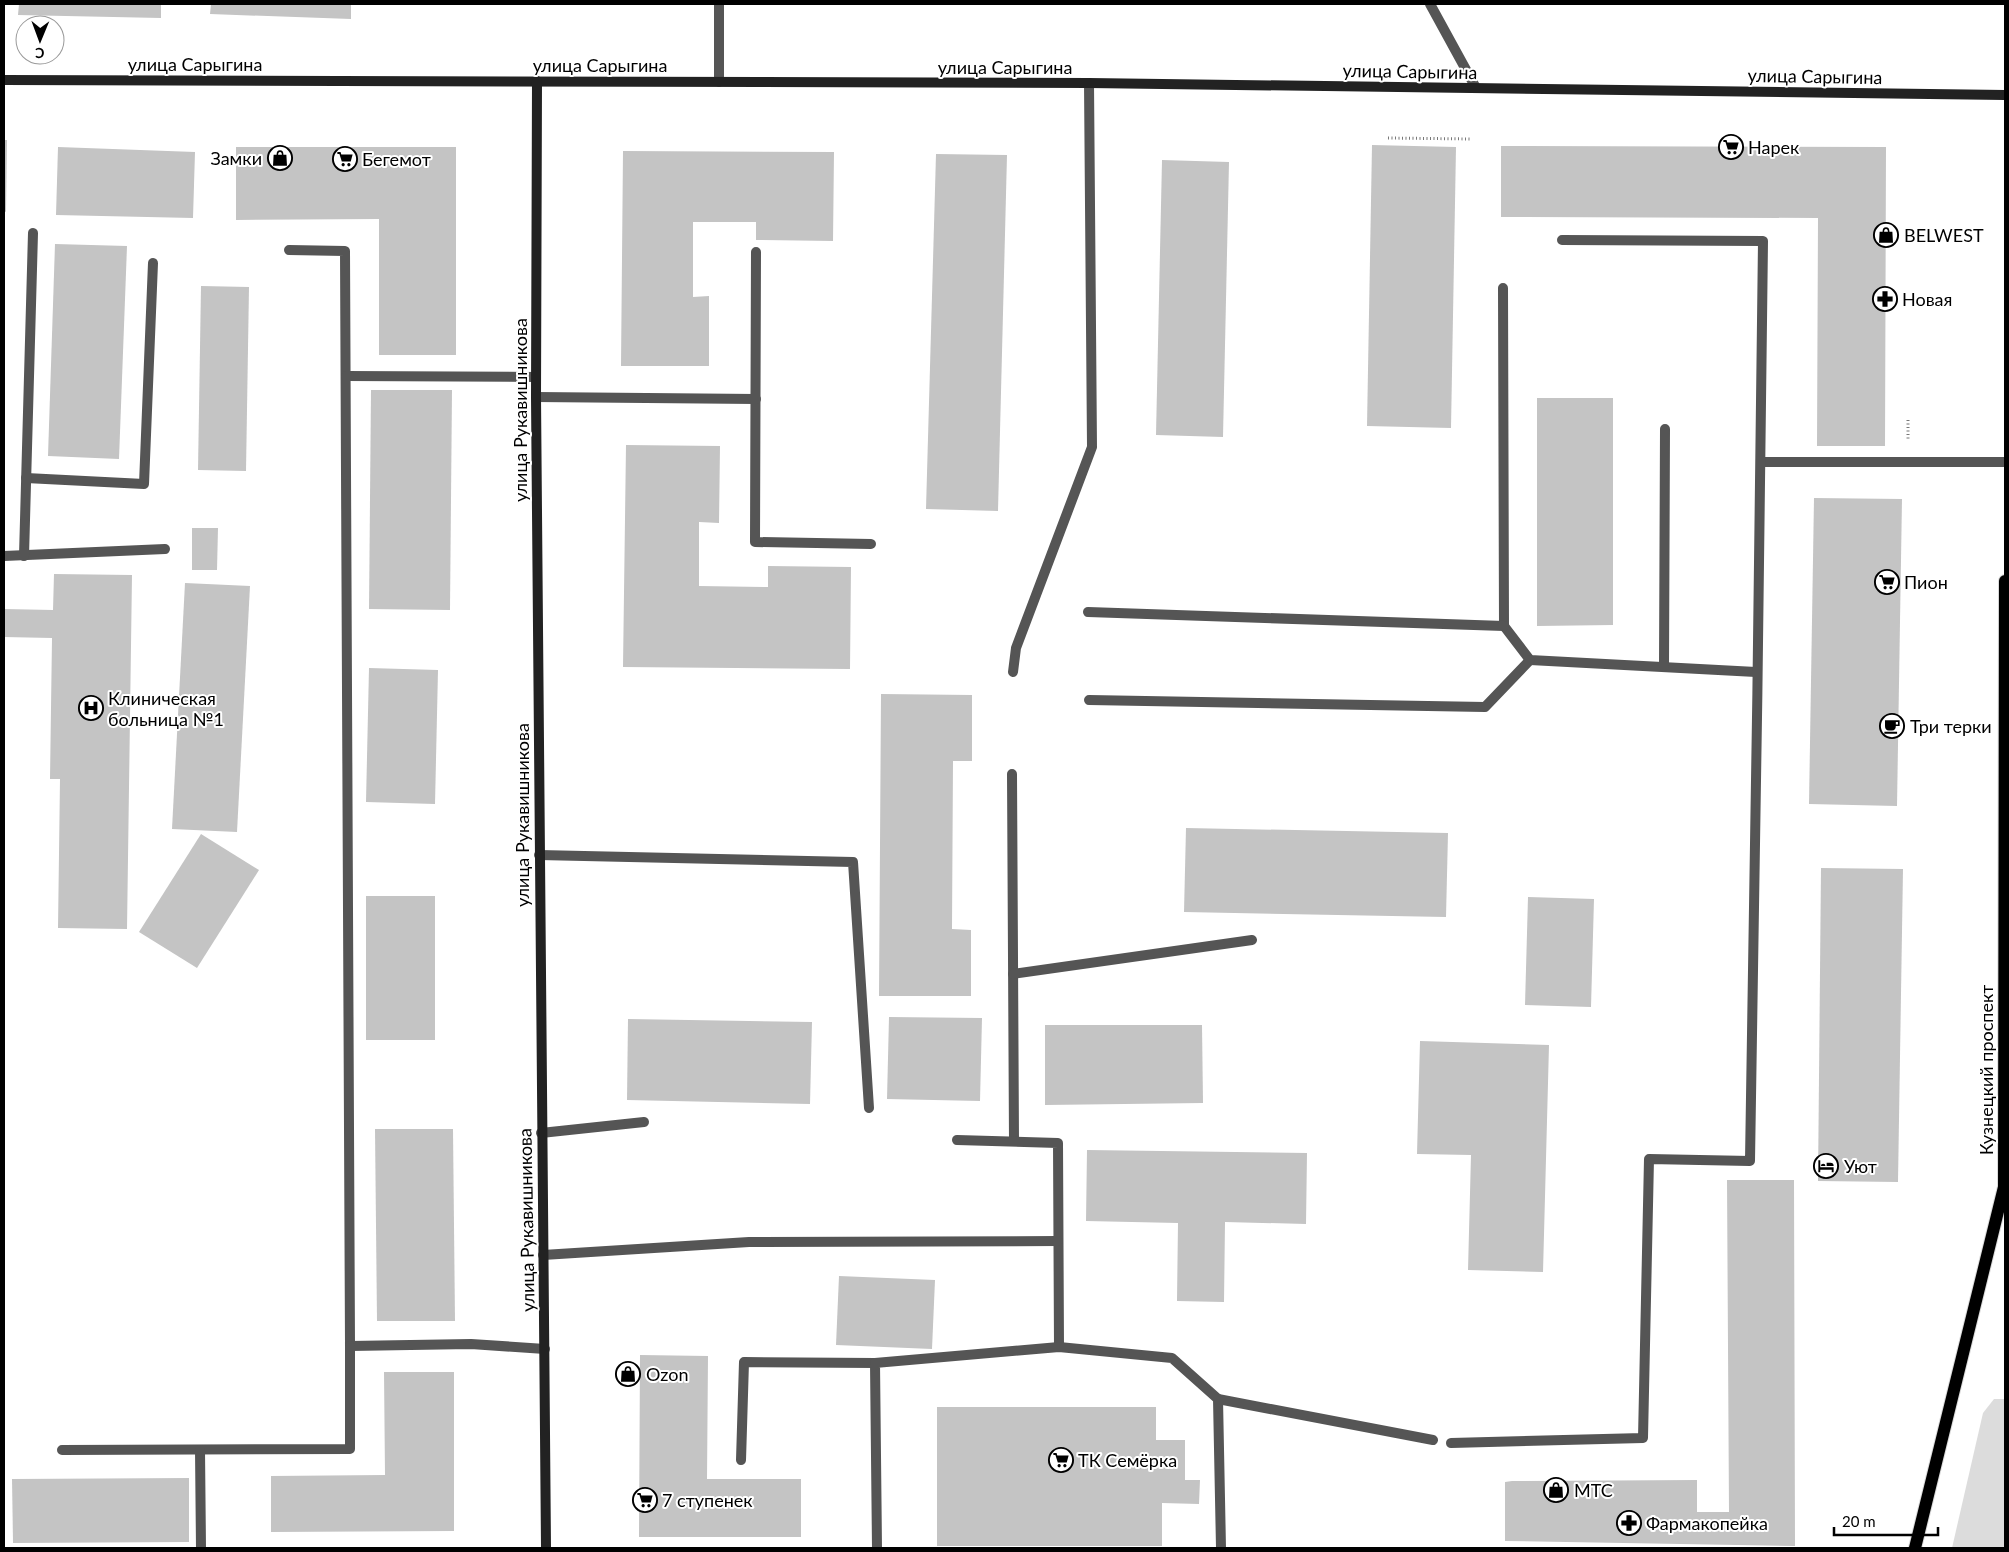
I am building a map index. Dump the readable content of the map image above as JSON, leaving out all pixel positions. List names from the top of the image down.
{
  "streets": {
    "main road": ["Кузнецкий проспект"],
    "street": ["улица Сарыгина", "улица Рукавишникова"]
  },
  "crossings": [
    ["улица Сарыгина", "улица Рукавишникова"]
  ],
  "places": {
    "supermarket": [
      "Нарек",
      "Бегемот",
      "Пион",
      "ТК Семёрка",
      "7 ступенек"
    ],
    "shop": [
      "Замки",
      "BELWEST",
      "Ozon",
      "МТС"
    ],
    "pharmacy": ["Новая", "Фармакопейка"],
    "hospital": ["Клиническая больница №1"],
    "cafe": ["Три терки"],
    "hotel": ["Уют"]
  },
  "scale_bar": "20 m",
  "north": "bottom"
}
